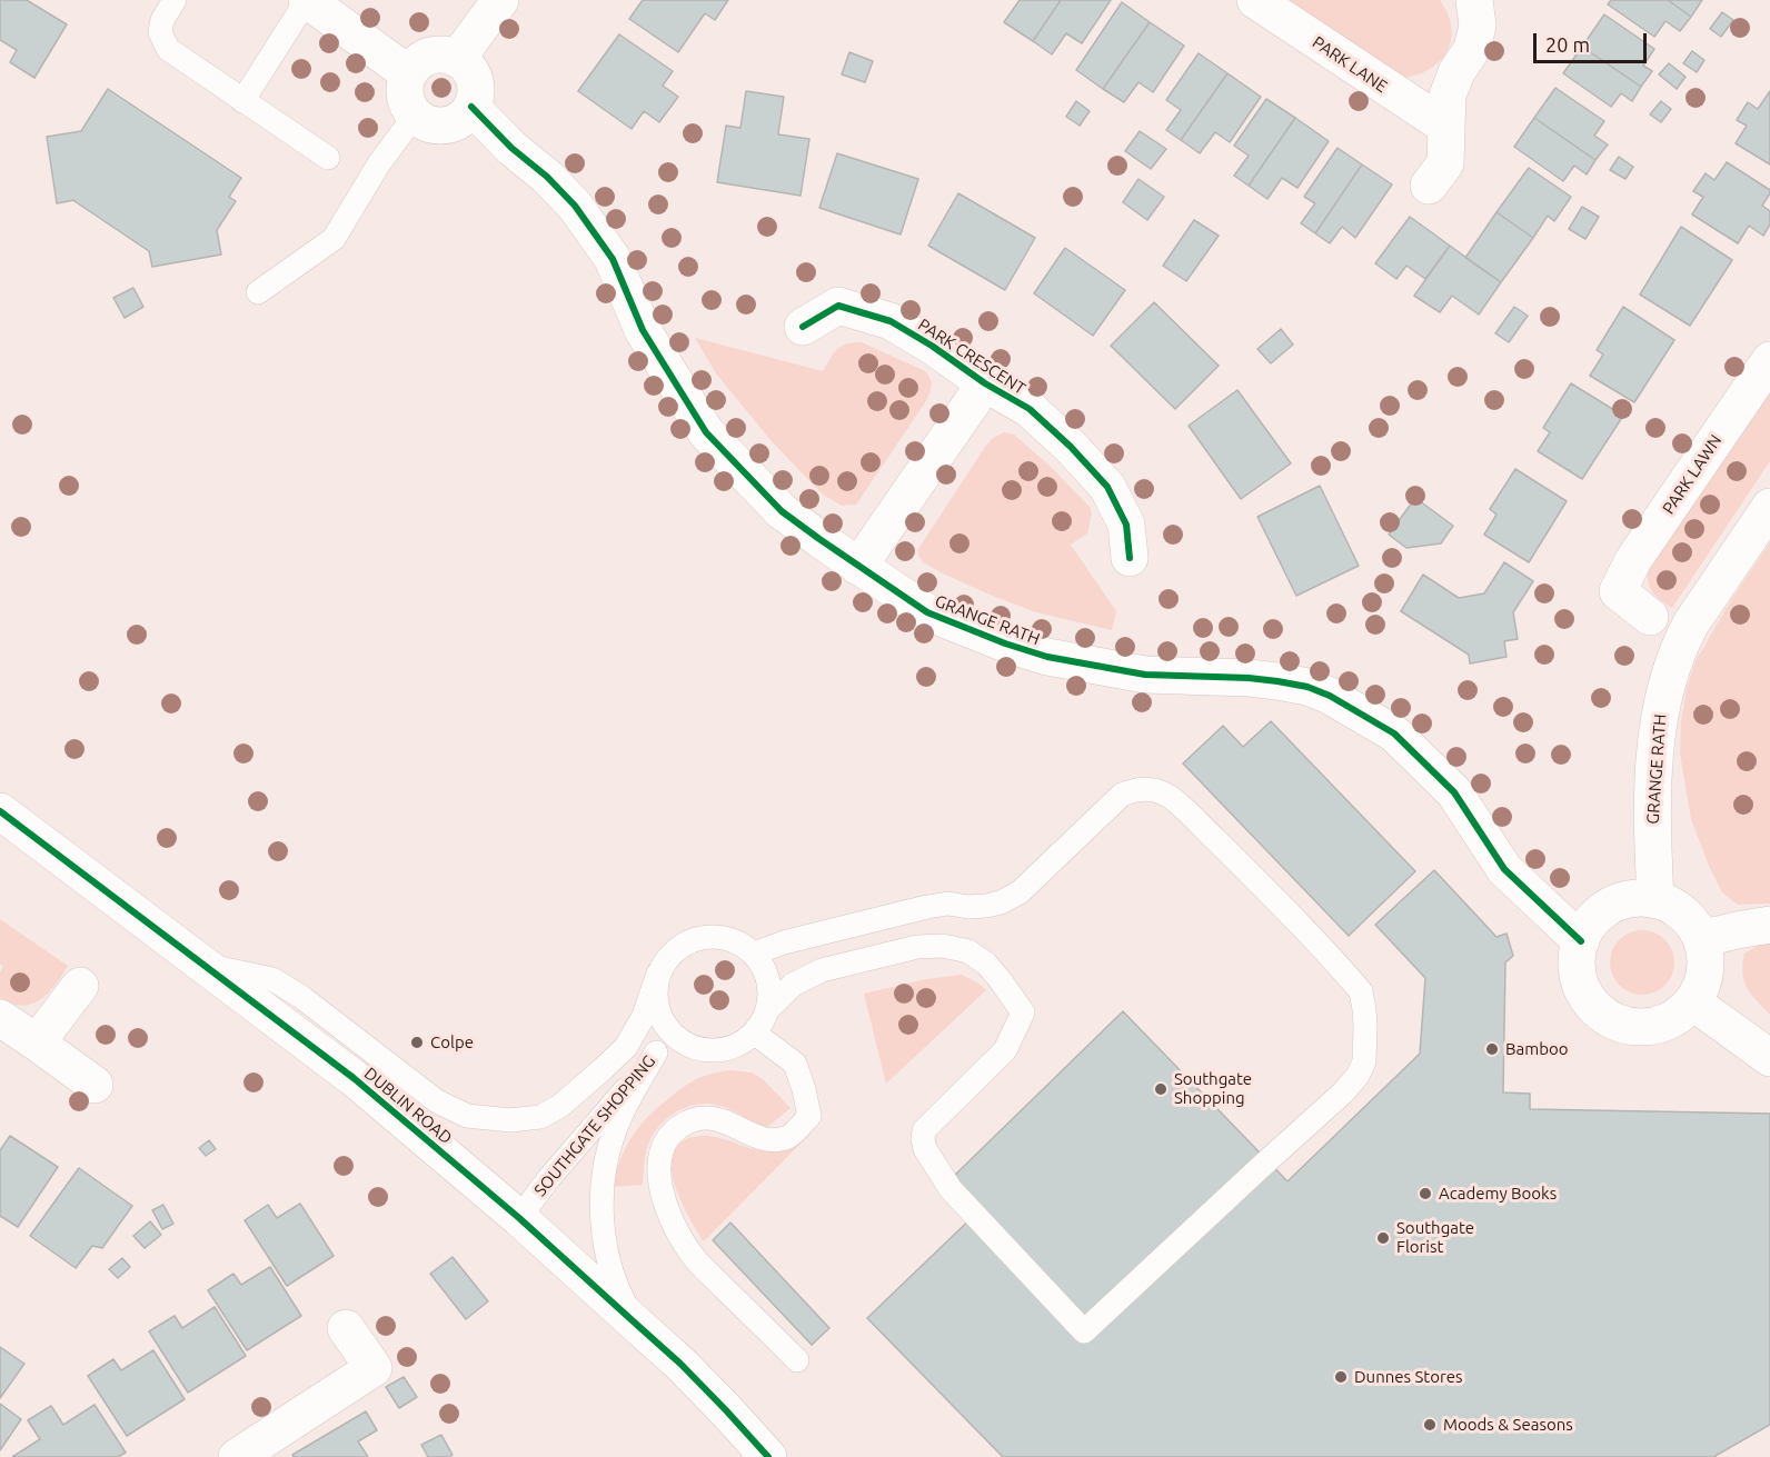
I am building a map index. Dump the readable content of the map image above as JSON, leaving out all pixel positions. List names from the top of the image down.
{
  "streets": {
    "street": [
      "PARK LANE",
      "PARK CRESCENT",
      "PARK LAWN",
      "GRANGE RATH",
      "DUBLIN ROAD"
    ],
    "lane": ["SOUTHGATE SHOPPING"]
  },
  "crossings": [
    ["PARK CRESCENT", "GRANGE RATH"],
    ["DUBLIN ROAD", "SOUTHGATE SHOPPING"]
  ],
  "places": [
    "Colpe",
    "Bamboo",
    "Southgate Shopping",
    "Academy Books",
    "Southgate Florist",
    "Dunnes Stores",
    "Moods & Seasons"
  ],
  "scale_bar": "20 m"
}
